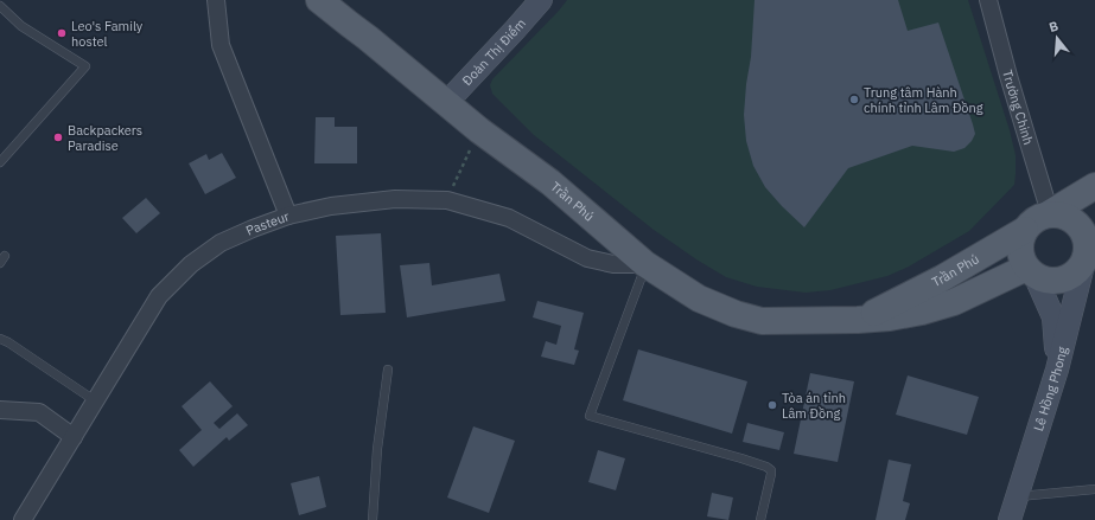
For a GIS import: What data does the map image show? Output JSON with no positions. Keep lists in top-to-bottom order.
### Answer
{
  "streets": {
    "main road": ["Trần Phú"],
    "street": [
      "Đoàn Thị Điểm",
      "Trường Chinh",
      "Pasteur",
      "Lê Hồng Phong"
    ]
  },
  "crossings": [
    ["Đoàn Thị Điểm", "Trần Phú"],
    ["Trường Chinh", "Trần Phú"],
    ["Trường Chinh", "Lê Hồng Phong"],
    ["Trần Phú", "Pasteur"],
    ["Trần Phú", "Lê Hồng Phong"]
  ],
  "places": [
    "Leo's Family hostel",
    "Trung tâm Hành chính tỉnh Lâm Đồng",
    "Backpackers Paradise",
    "Tòa án tỉnh Lâm Đồng"
  ],
  "north": "top"
}
